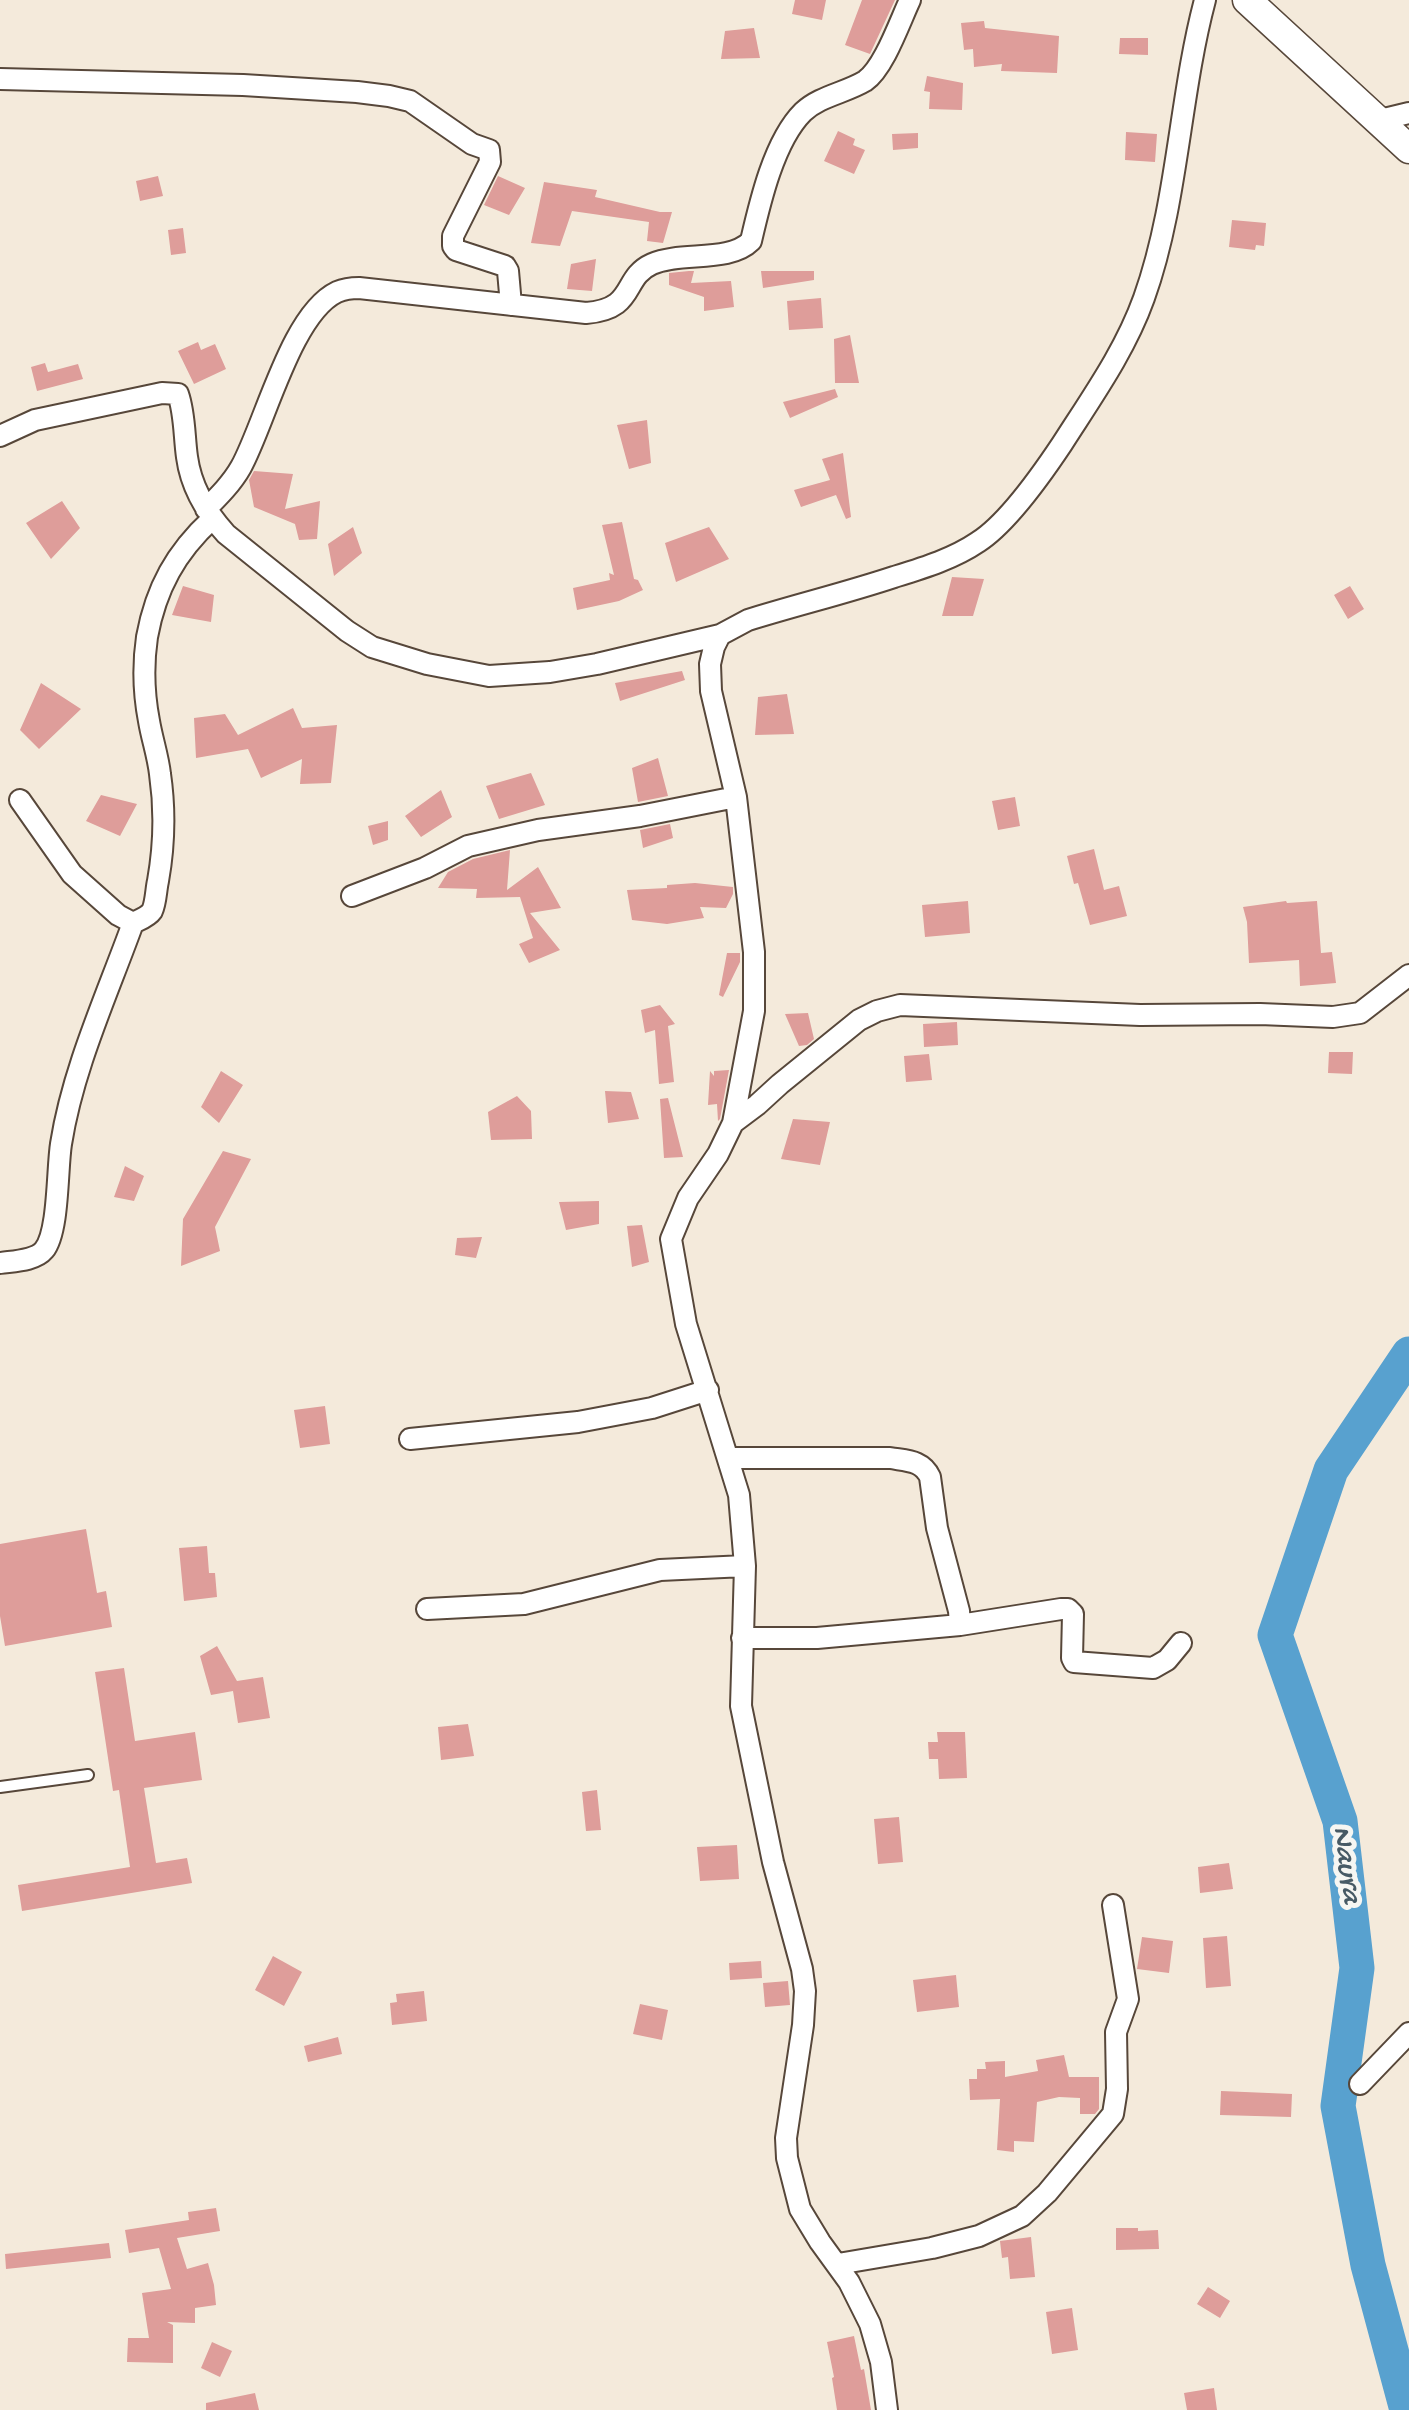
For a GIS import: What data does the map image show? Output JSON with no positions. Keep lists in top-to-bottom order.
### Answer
{
  "water": ["Naura"]
}
